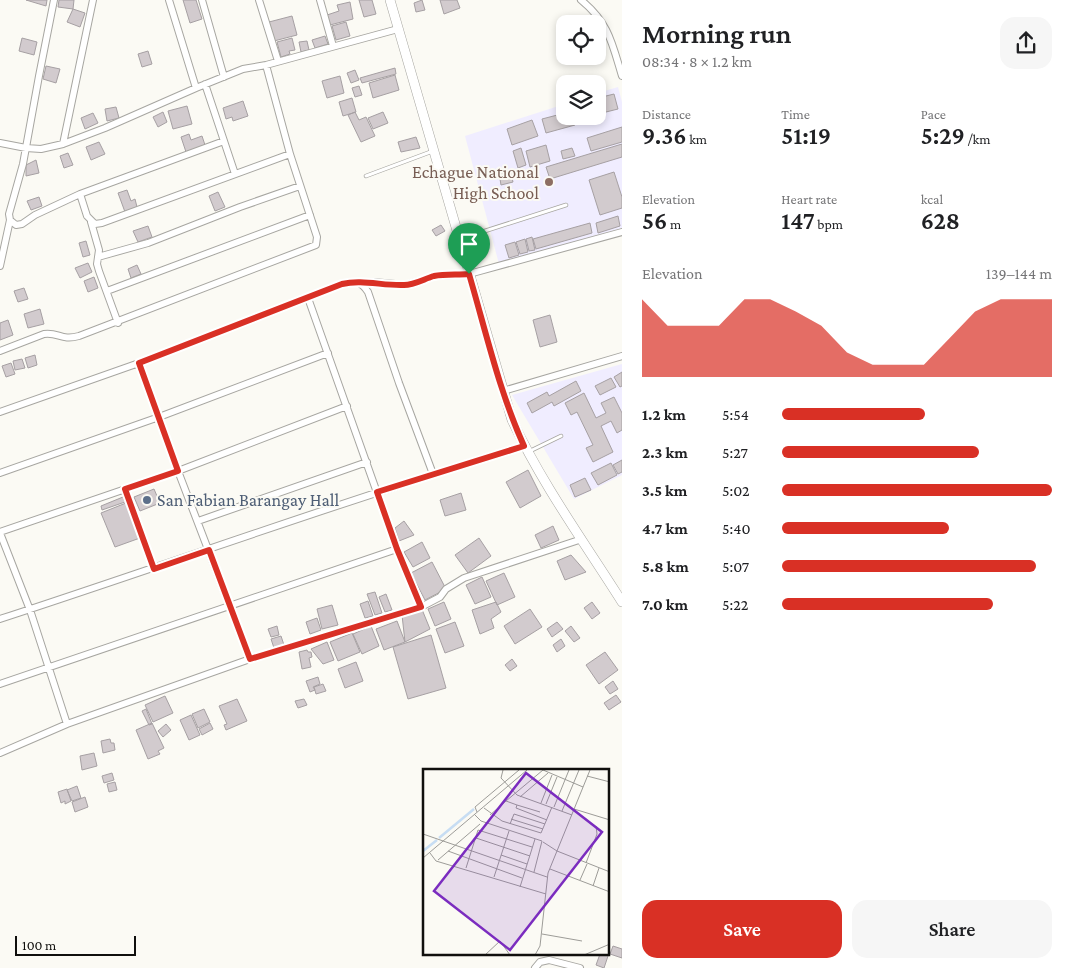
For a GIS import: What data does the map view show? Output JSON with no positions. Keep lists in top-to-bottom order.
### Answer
{
  "places": ["Echague National High School", "San Fabian Barangay Hall"],
  "scale_bar": "100 m",
  "page": {
    "heading": ["Morning run", "08:34 · 8 × 1.2 km"],
    "stats": [
      ["Distance", "9.36 km"],
      ["Time", "51:19"],
      ["Pace", "5:29 /km"],
      ["Elevation", "56 m"],
      ["Heart rate", "147 bpm"],
      ["kcal", "628"]
    ],
    "chart": ["Elevation", "139–144 m"],
    "list": [
      {
        "name": "1.2 km",
        "note": "5:54"
      },
      {
        "name": "2.3 km",
        "note": "5:27"
      },
      {
        "name": "3.5 km",
        "note": "5:02"
      },
      {
        "name": "4.7 km",
        "note": "5:40"
      },
      {
        "name": "5.8 km",
        "note": "5:07"
      },
      {
        "name": "7.0 km",
        "note": "5:22"
      }
    ],
    "buttons": ["Save", "Share"],
    "scale": "100 m"
  }
}
